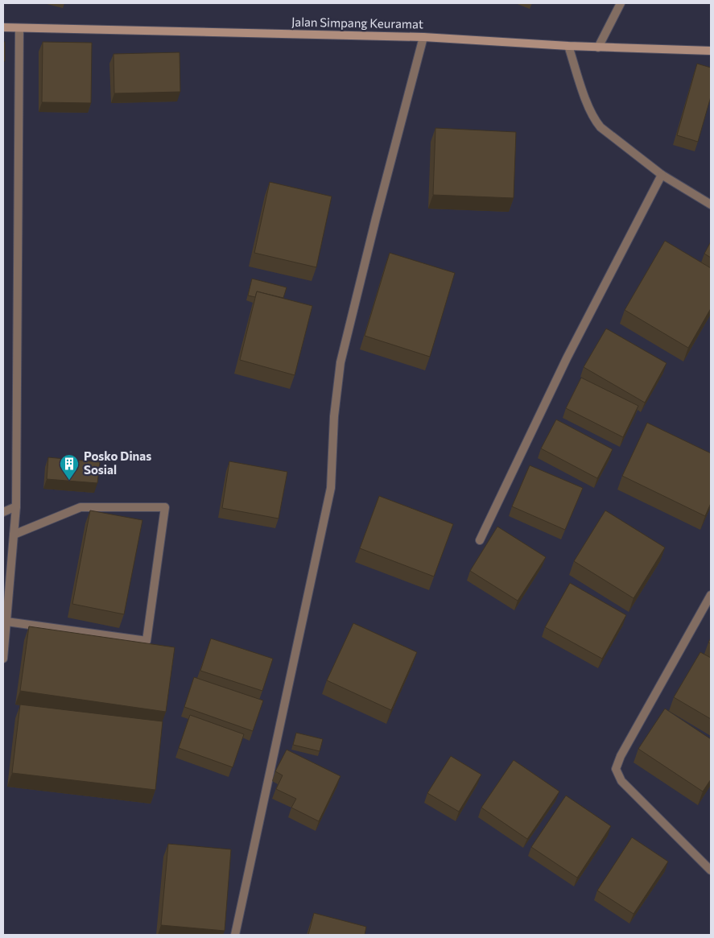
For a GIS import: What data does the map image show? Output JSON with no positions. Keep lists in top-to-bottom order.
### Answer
{
  "streets": {
    "main road": ["Jalan Simpang Keuramat"]
  },
  "places": {
    "building": ["Posko Dinas Sosial"]
  }
}
